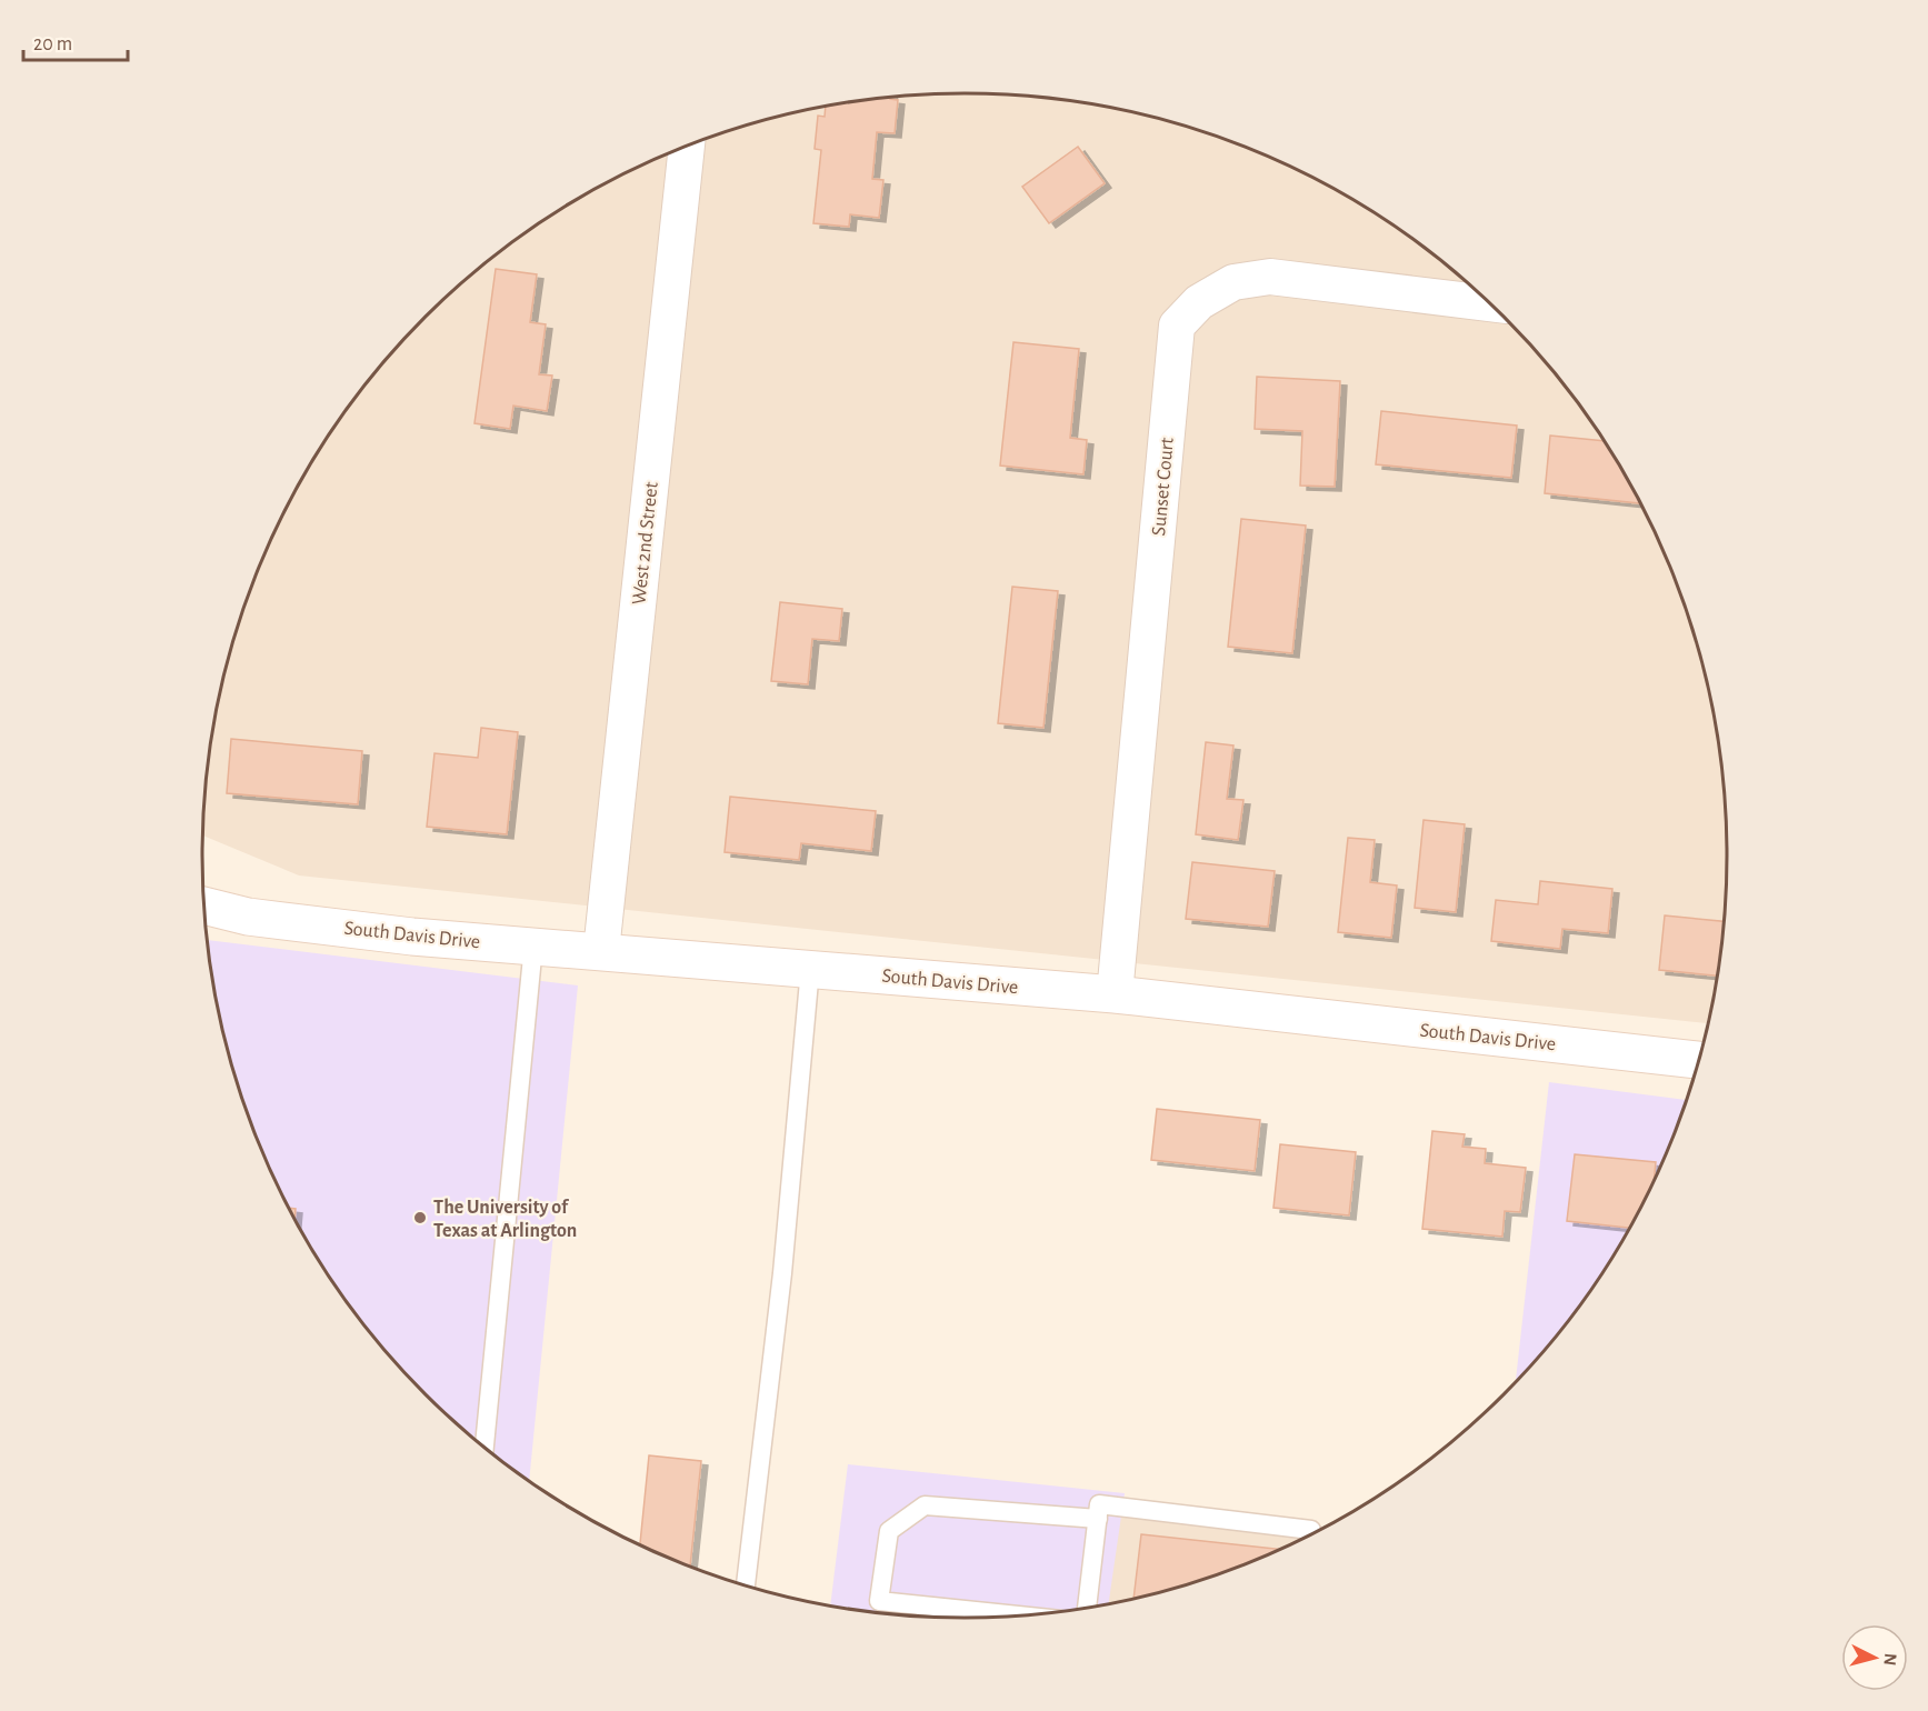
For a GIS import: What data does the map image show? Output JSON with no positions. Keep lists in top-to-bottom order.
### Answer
{
  "streets": {
    "street": ["Sunset Court", "West 2nd Street", "South Davis Drive"]
  },
  "crossings": [
    ["Sunset Court", "South Davis Drive"],
    ["West 2nd Street", "South Davis Drive"]
  ],
  "places": ["The University of Texas at Arlington"],
  "scale_bar": "20 m",
  "north": "right"
}
